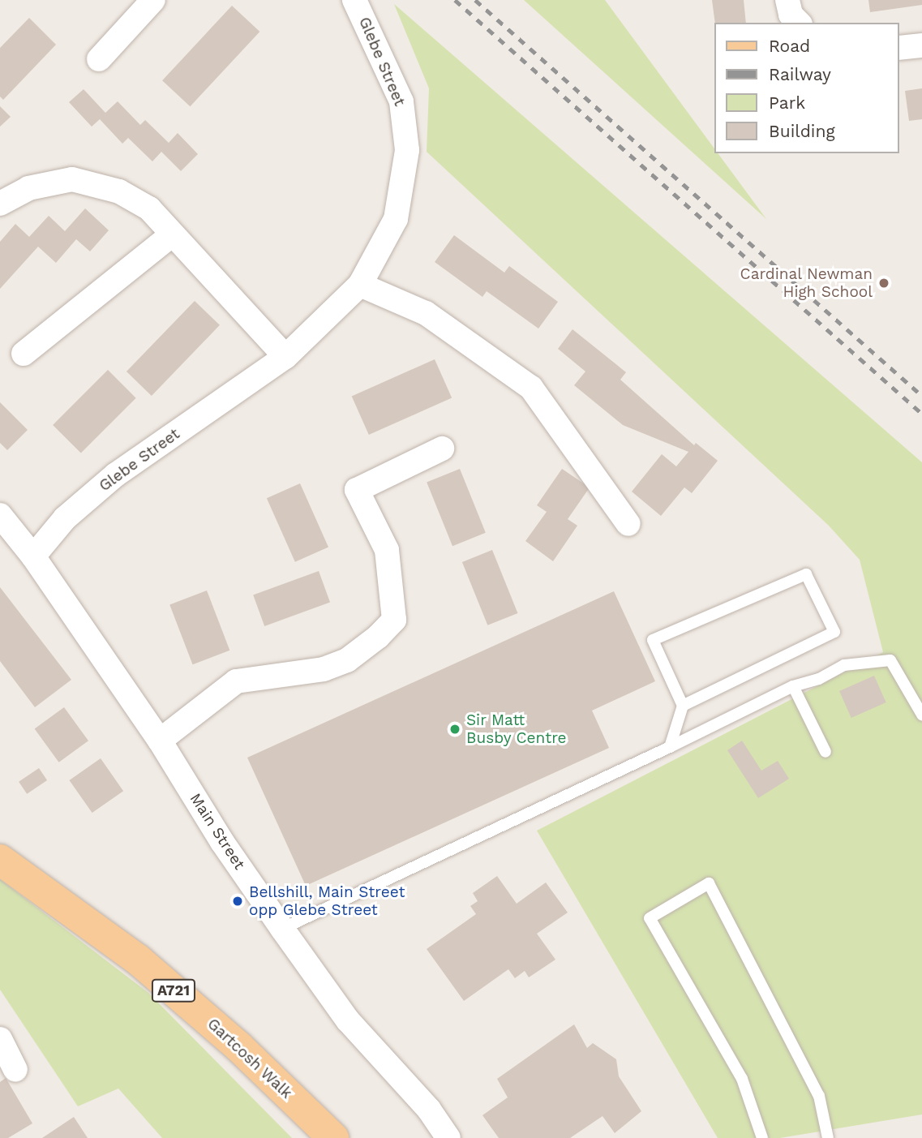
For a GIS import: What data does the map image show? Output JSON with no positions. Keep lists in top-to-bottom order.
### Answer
{
  "streets": {
    "main road": ["A721", "Gartcosh Walk"],
    "street": ["Glebe Street", "Main Street"]
  },
  "crossings": [
    ["Glebe Street", "Main Street"]
  ],
  "places": ["Cardinal Newman High School", "Sir Matt Busby Centre", "Bellshill, Main Street opp Glebe Street"],
  "legend": [
    "Road",
    "Railway",
    "Park",
    "Building"
  ]
}
